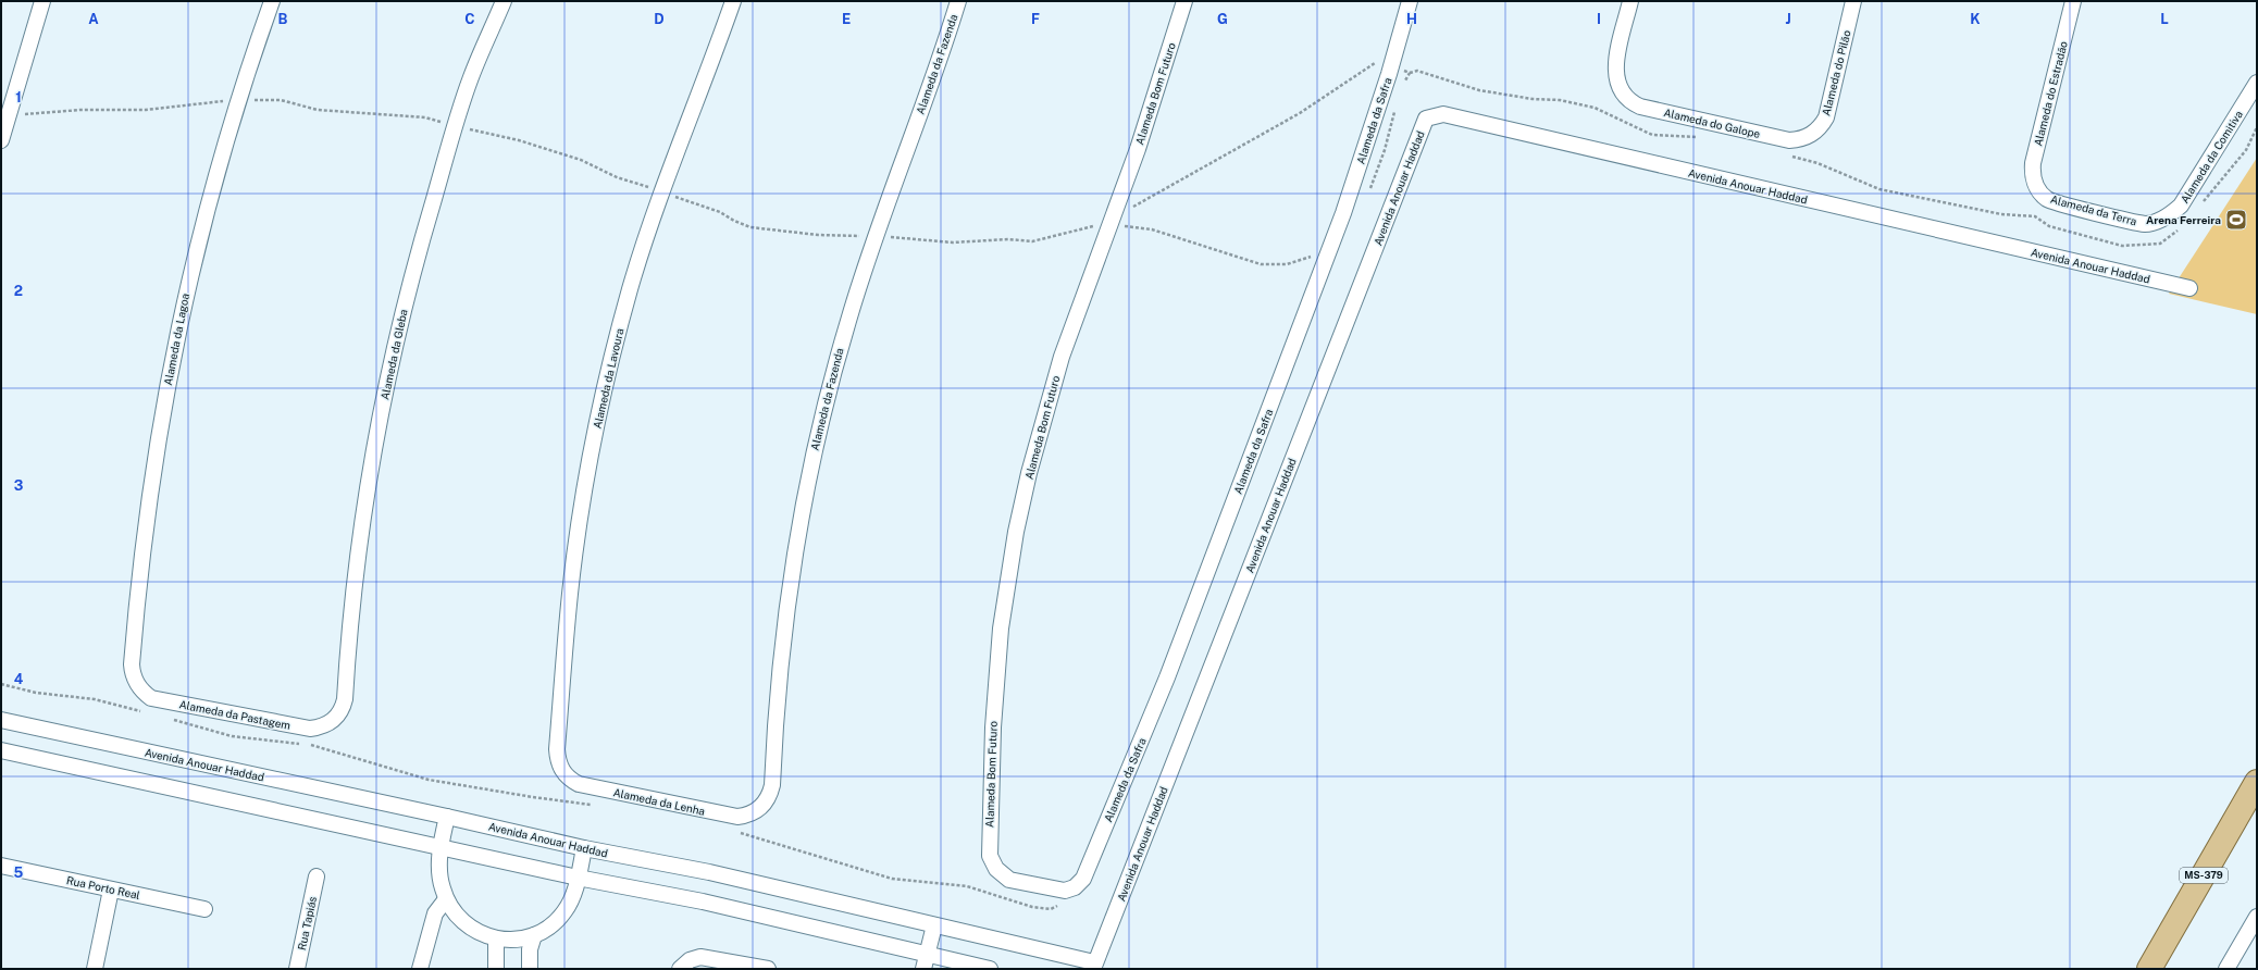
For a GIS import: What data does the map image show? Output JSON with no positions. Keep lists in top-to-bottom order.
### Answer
{
  "streets": {
    "main road": ["MS-379"],
    "street": [
      "Alameda da Fazenda",
      "Alameda do Pilão",
      "Alameda Bom Futuro",
      "Alameda do Estradão",
      "Alameda da Safra",
      "Alameda do Galope",
      "Alameda da Comitiva",
      "Avenida Anouar Haddad",
      "Alameda da Terra",
      "Alameda da Lagoa",
      "Alameda da Gleba",
      "Alameda da Lavoura",
      "Alameda da Pastagem",
      "Alameda da Lenha",
      "Rua Porto Real",
      "Rua Tapiás"
    ]
  },
  "crossings": [
    ["Alameda da Fazenda", "Alameda da Lenha"],
    ["Alameda do Pilão", "Alameda do Galope"],
    ["Alameda Bom Futuro", "Alameda da Safra"],
    ["Alameda do Estradão", "Alameda da Terra"],
    ["Alameda da Comitiva", "Alameda da Terra"],
    ["Alameda da Lagoa", "Alameda da Pastagem"],
    ["Alameda da Gleba", "Alameda da Pastagem"],
    ["Alameda da Lavoura", "Alameda da Lenha"]
  ],
  "places": {
    "sports": ["Arena Ferreira"]
  },
  "grid": {
    "columns": [
      "A",
      "B",
      "C",
      "D",
      "E",
      "F",
      "G",
      "H",
      "I",
      "J",
      "K",
      "L"
    ],
    "rows": [
      "1",
      "2",
      "3",
      "4",
      "5"
    ]
  }
}
